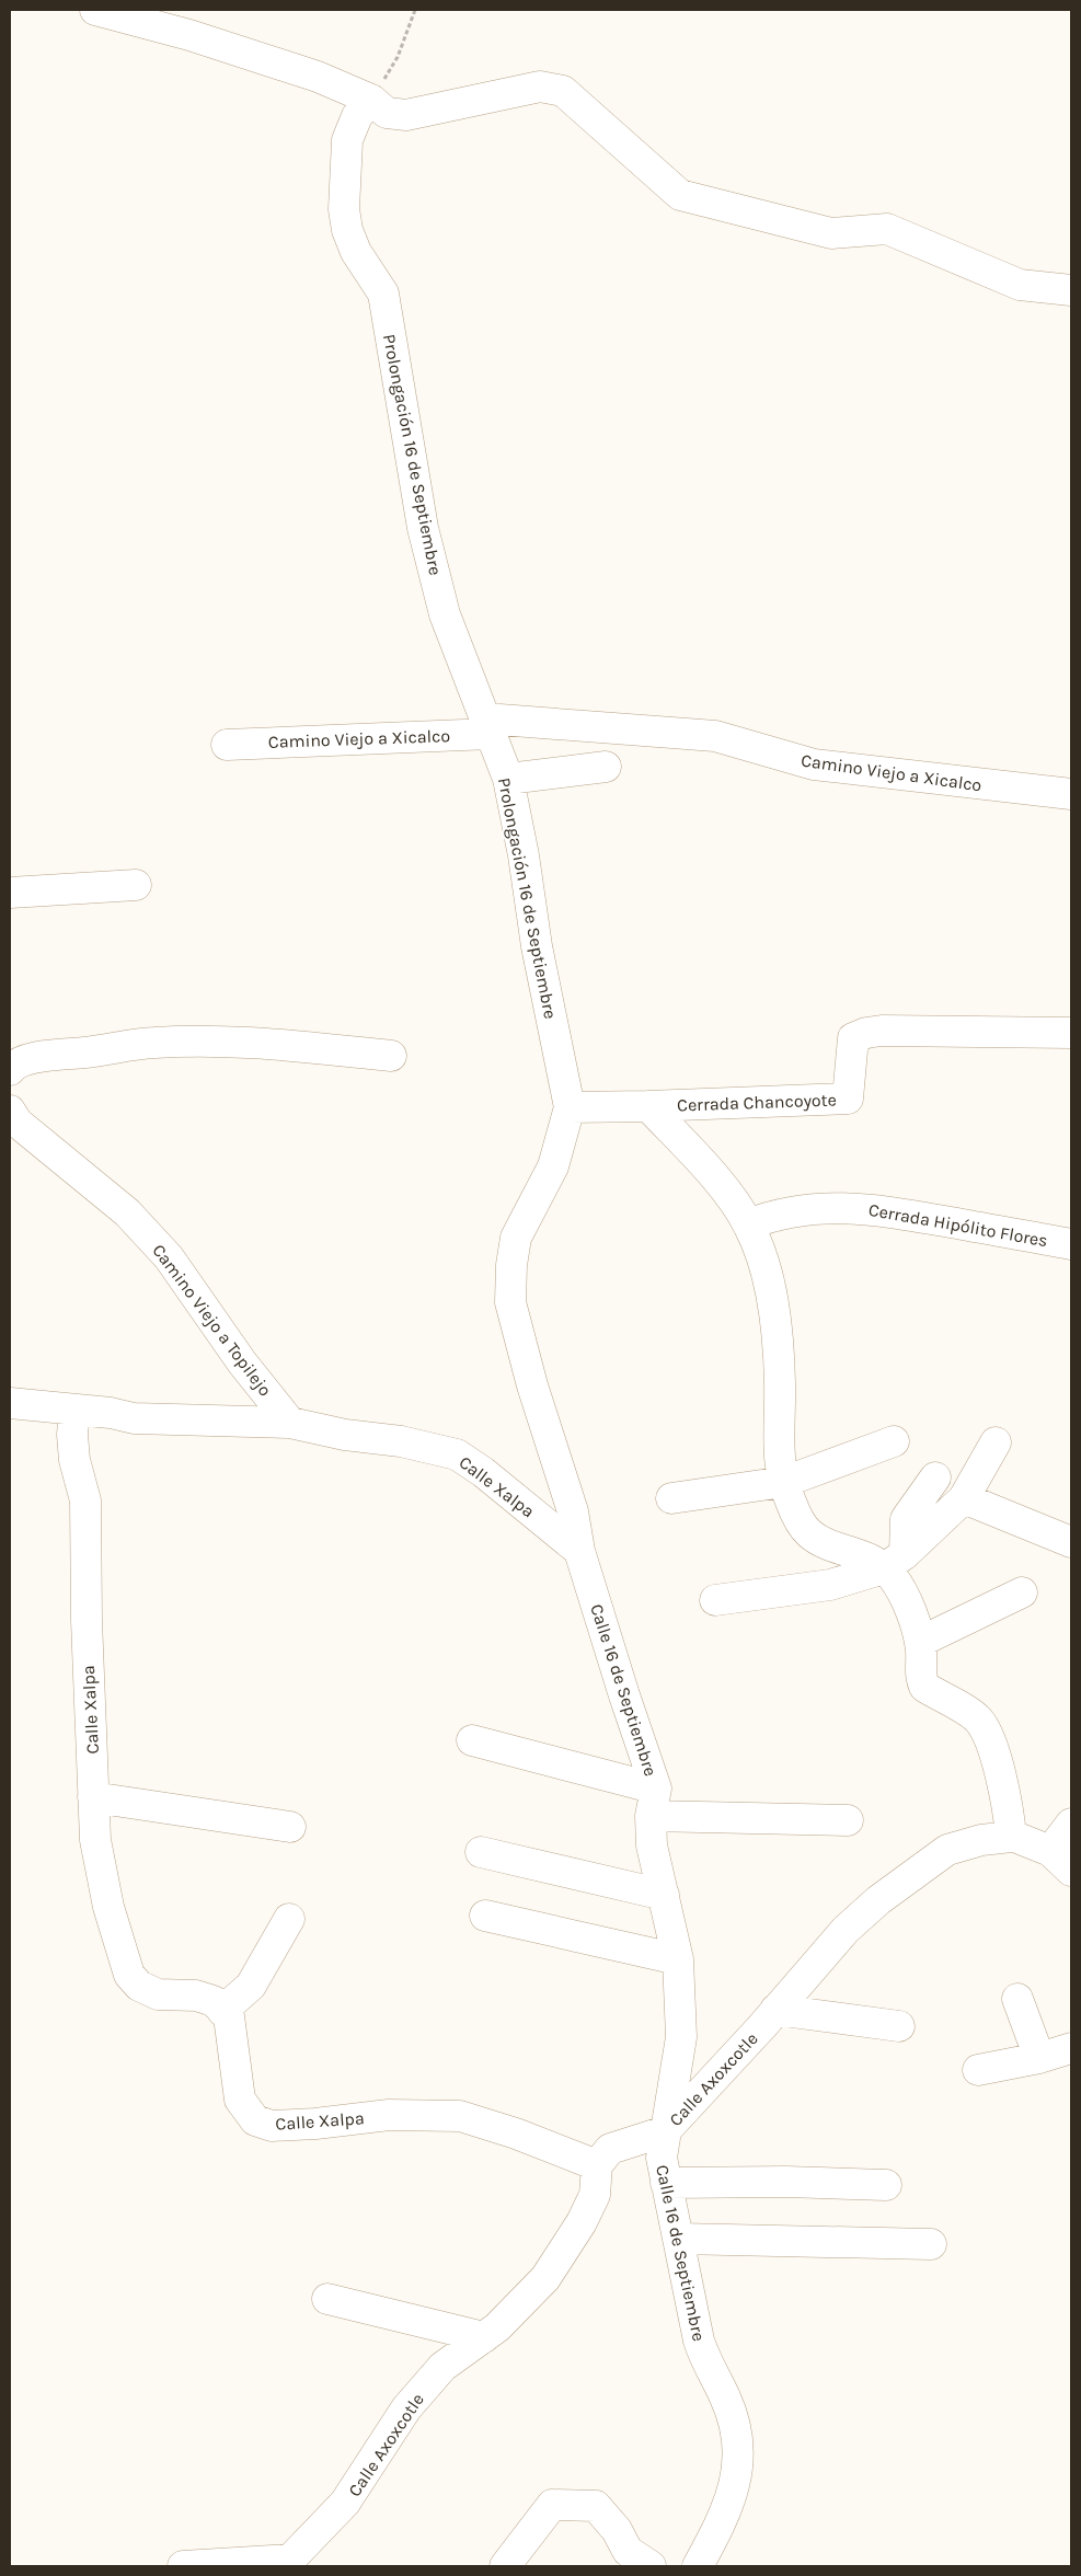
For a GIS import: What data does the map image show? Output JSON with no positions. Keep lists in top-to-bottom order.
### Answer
{
  "streets": {
    "street": [
      "Prolongación 16 de Septiembre",
      "Camino Viejo a Xicalco",
      "Cerrada Chancoyote",
      "Cerrada Hipólito Flores",
      "Camino Viejo a Topilejo",
      "Calle Xalpa",
      "Calle 16 de Septiembre",
      "Calle Axoxcotle"
    ]
  },
  "crossings": [
    ["Prolongación 16 de Septiembre", "Camino Viejo a Xicalco"],
    ["Prolongación 16 de Septiembre", "Calle 16 de Septiembre"],
    ["Camino Viejo a Topilejo", "Calle Xalpa"],
    ["Calle Xalpa", "Calle 16 de Septiembre"],
    ["Calle Xalpa", "Calle Axoxcotle"],
    ["Calle 16 de Septiembre", "Calle Axoxcotle"]
  ]
}
